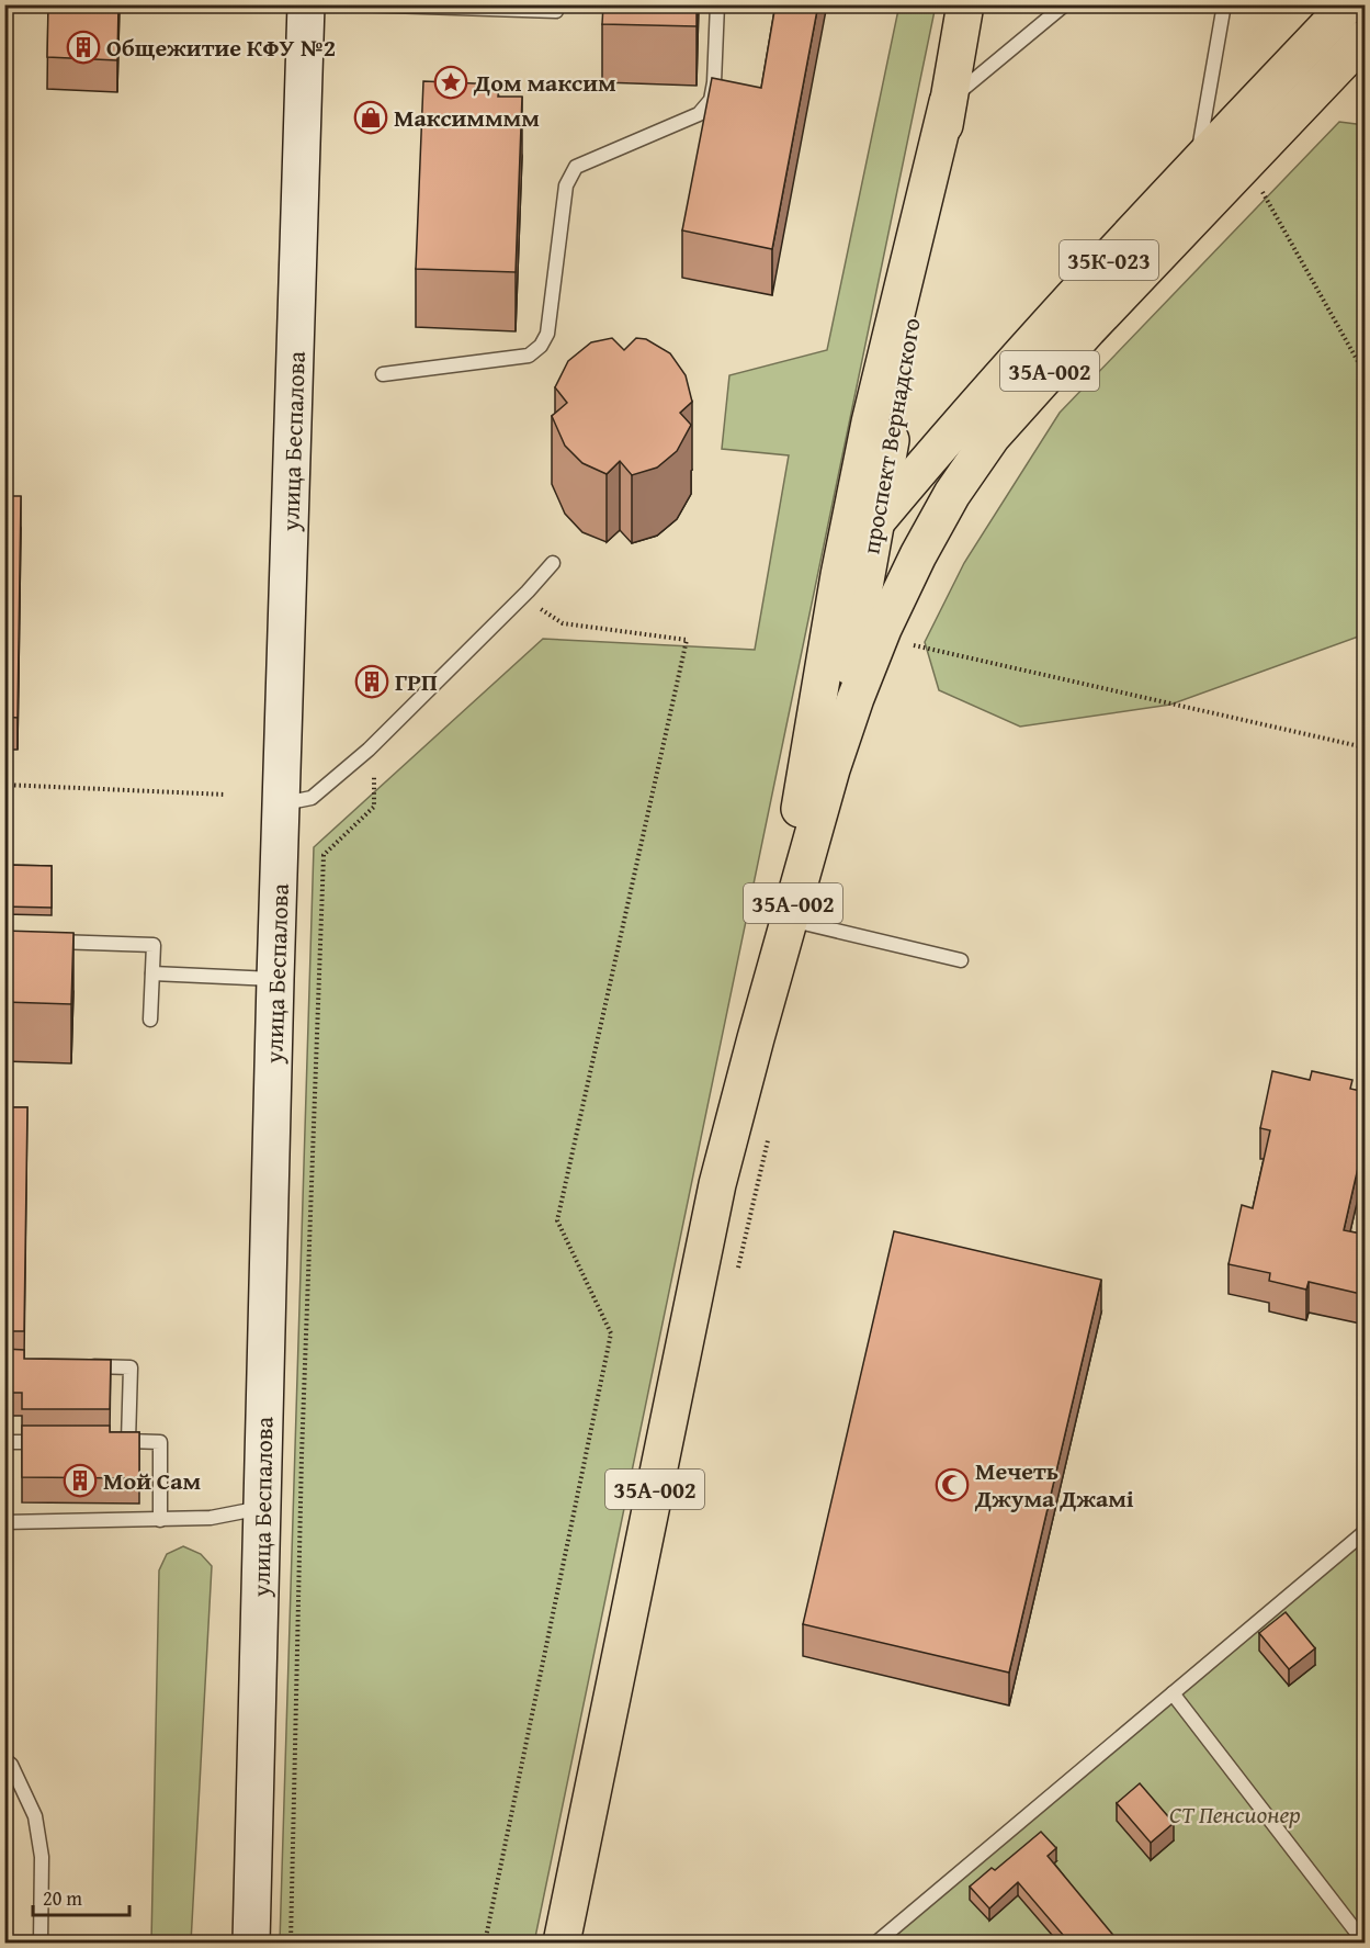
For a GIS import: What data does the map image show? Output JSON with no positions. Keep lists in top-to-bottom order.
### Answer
{
  "streets": {
    "main road": [
      "35К-023",
      "35А-002",
      "проспект Вернадского",
      "улица Беспалова"
    ]
  },
  "crossings": [
    ["35К-023", "35А-002"],
    ["35К-023", "проспект Вернадского"],
    ["35А-002", "проспект Вернадского"]
  ],
  "parks": ["СТ Пенсионер"],
  "places": {
    "building": ["Общежитие КФУ №2", "ГРП", "Мой Сам"],
    "place": ["Дом максим"],
    "shop": ["Максимммм"],
    "mosque": ["Мечеть Джума Джамі"]
  },
  "scale_bar": "20 m"
}
